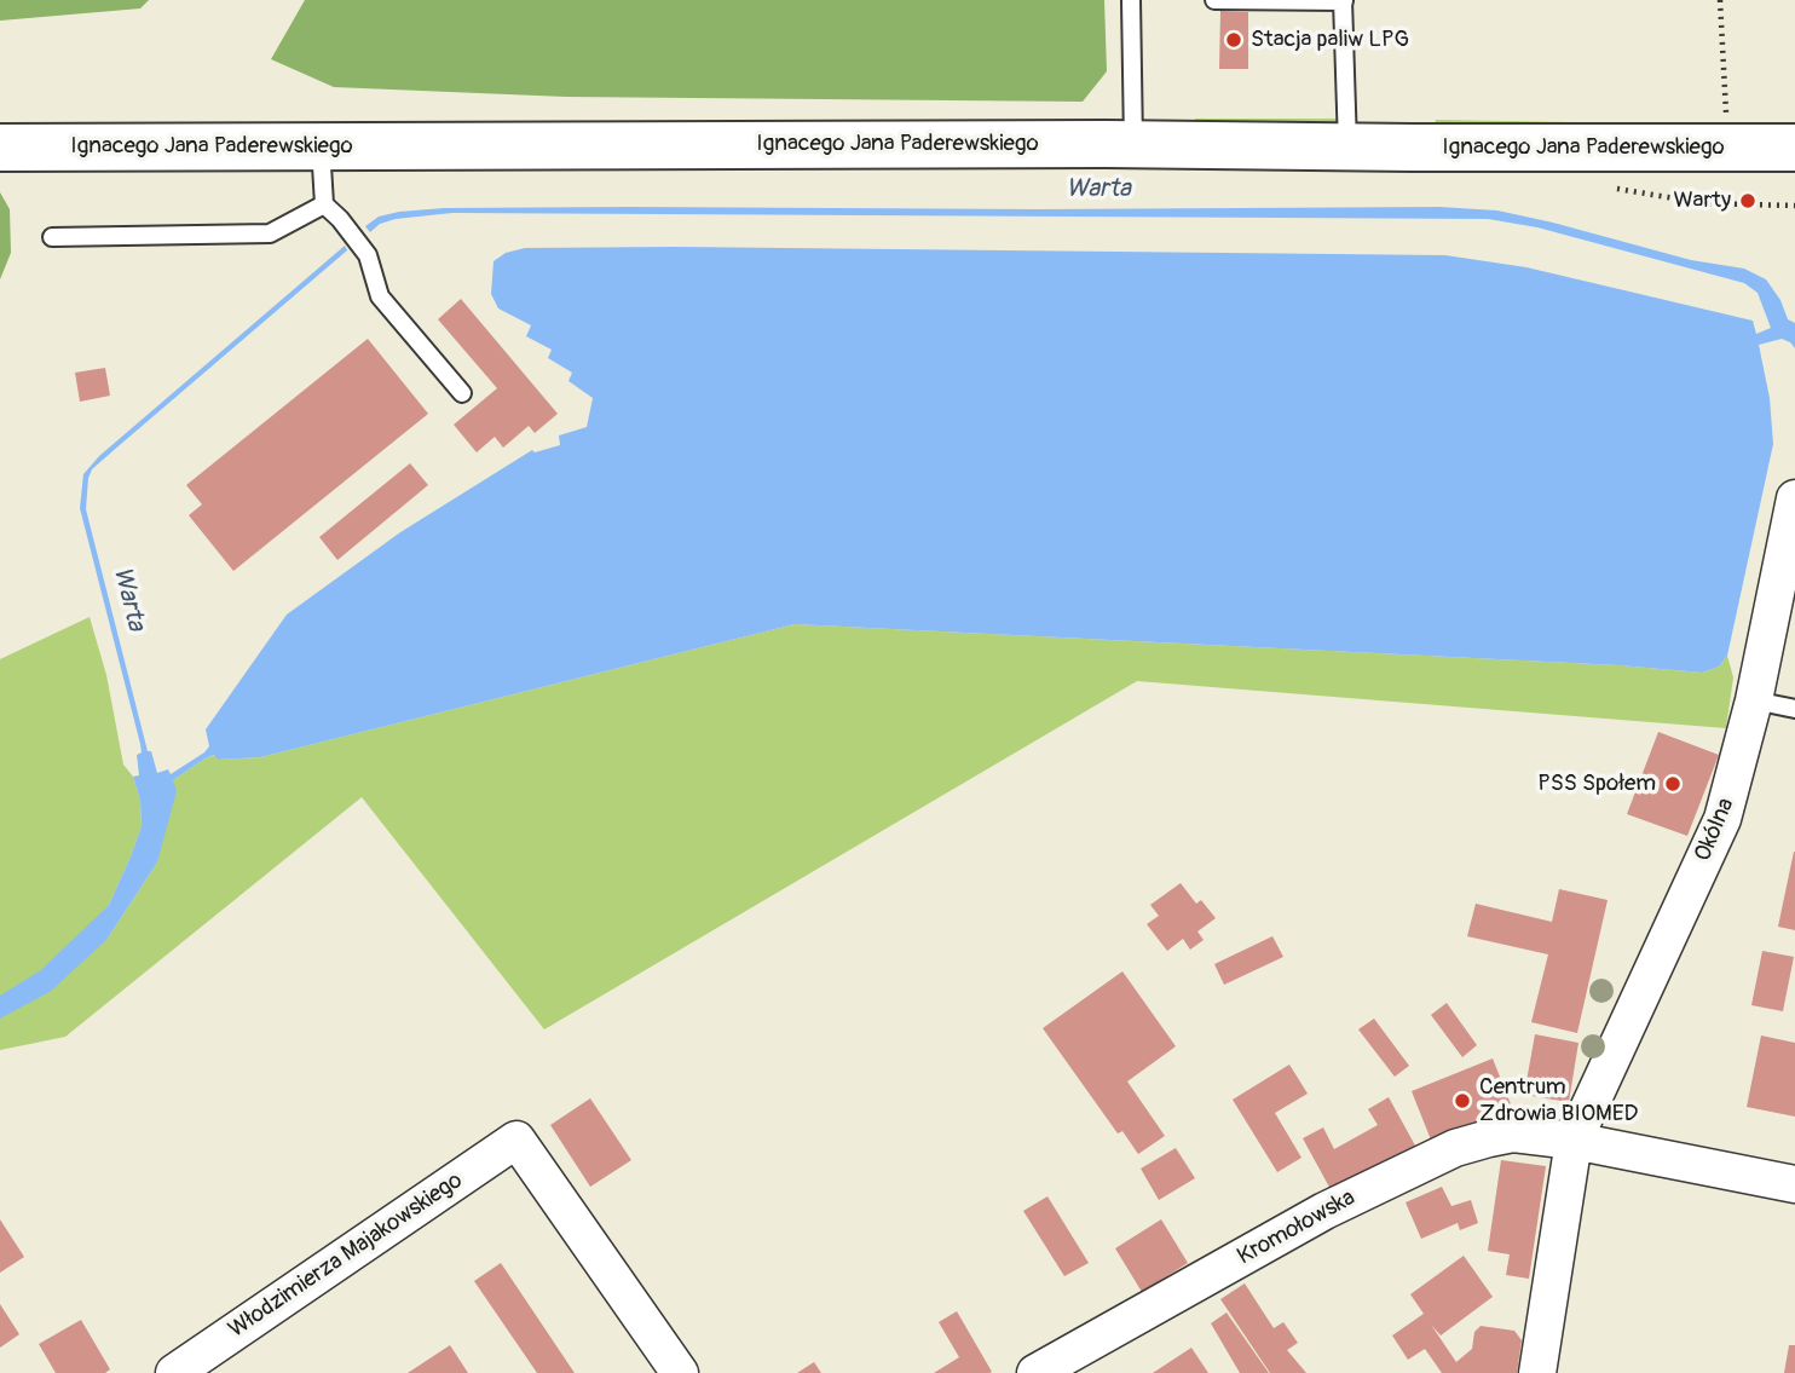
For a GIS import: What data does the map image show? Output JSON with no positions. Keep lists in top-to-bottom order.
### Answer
{
  "streets": {
    "main road": ["Ignacego Jana Paderewskiego"],
    "street": ["Okólna", "Kromołowska", "Włodzimierza Majakowskiego"]
  },
  "crossings": [
    ["Okólna", "Kromołowska"]
  ],
  "water": ["Warta"],
  "places": [
    "Stacja paliw LPG",
    "Warty",
    "PSS Społem",
    "Centrum Zdrowia BIOMED"
  ]
}
